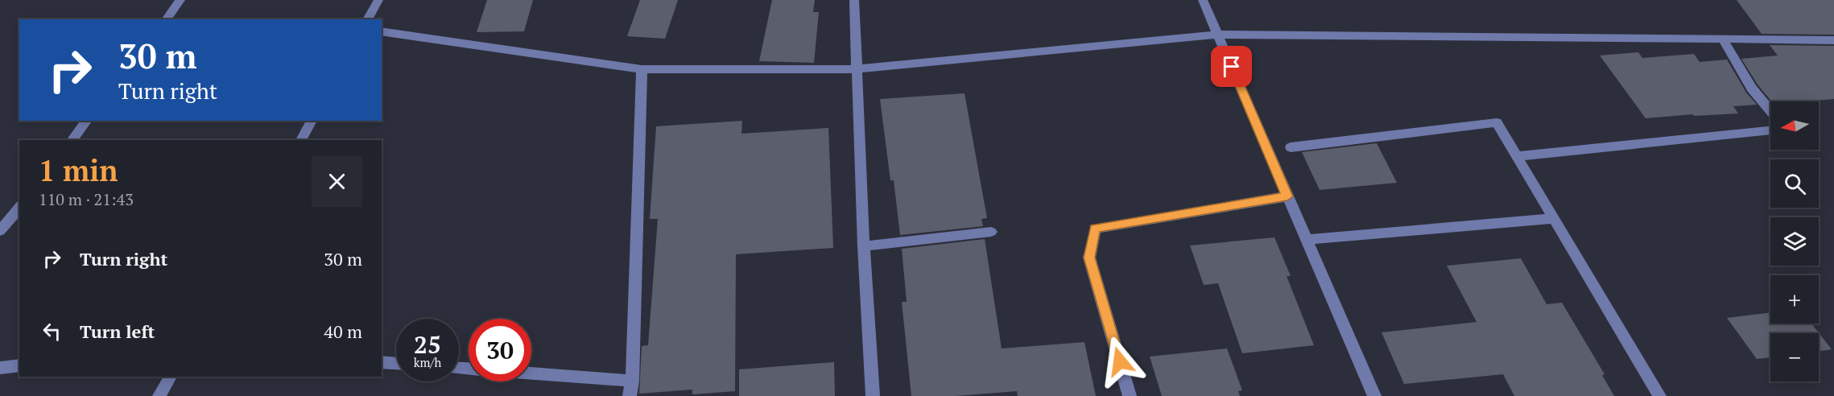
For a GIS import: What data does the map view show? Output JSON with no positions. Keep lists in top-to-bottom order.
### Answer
{
  "north": "left",
  "page": {
    "turn": ["30 m", "Turn right"],
    "map_buttons": ["+", "−"],
    "heading": ["1 min", "110 m · 21:43"],
    "list": [
      {
        "name": "Turn right",
        "value": "30 m"
      },
      {
        "name": "Turn left",
        "value": "40 m"
      }
    ],
    "speed": "25 km/h",
    "limit": "30"
  }
}
